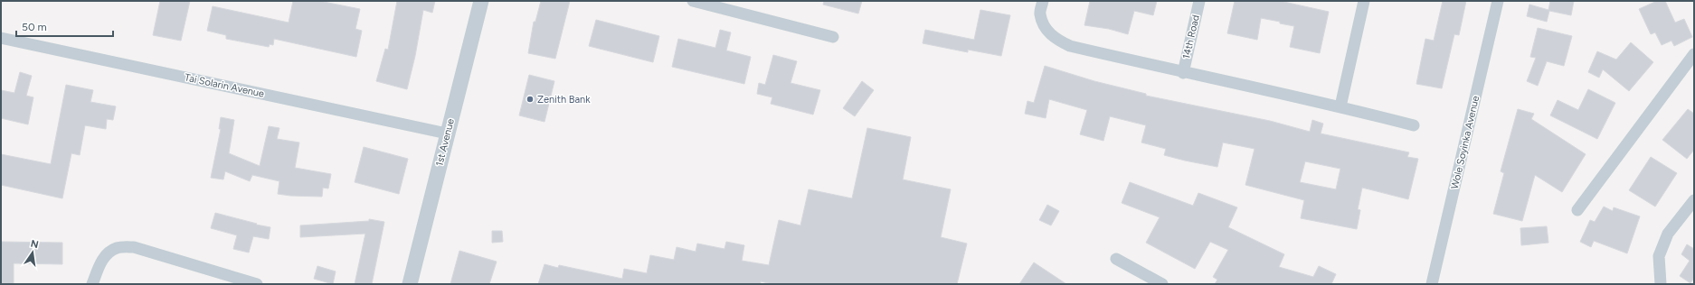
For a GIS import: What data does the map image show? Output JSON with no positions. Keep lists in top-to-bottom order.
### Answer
{
  "streets": {
    "street": [
      "14th Road",
      "Tai Solarin Avenue",
      "1st Avenue",
      "Wole Soyinka Avenue"
    ]
  },
  "crossings": [
    ["Tai Solarin Avenue", "1st Avenue"]
  ],
  "places": ["Zenith Bank"],
  "scale_bar": "50 m",
  "north": "top"
}
